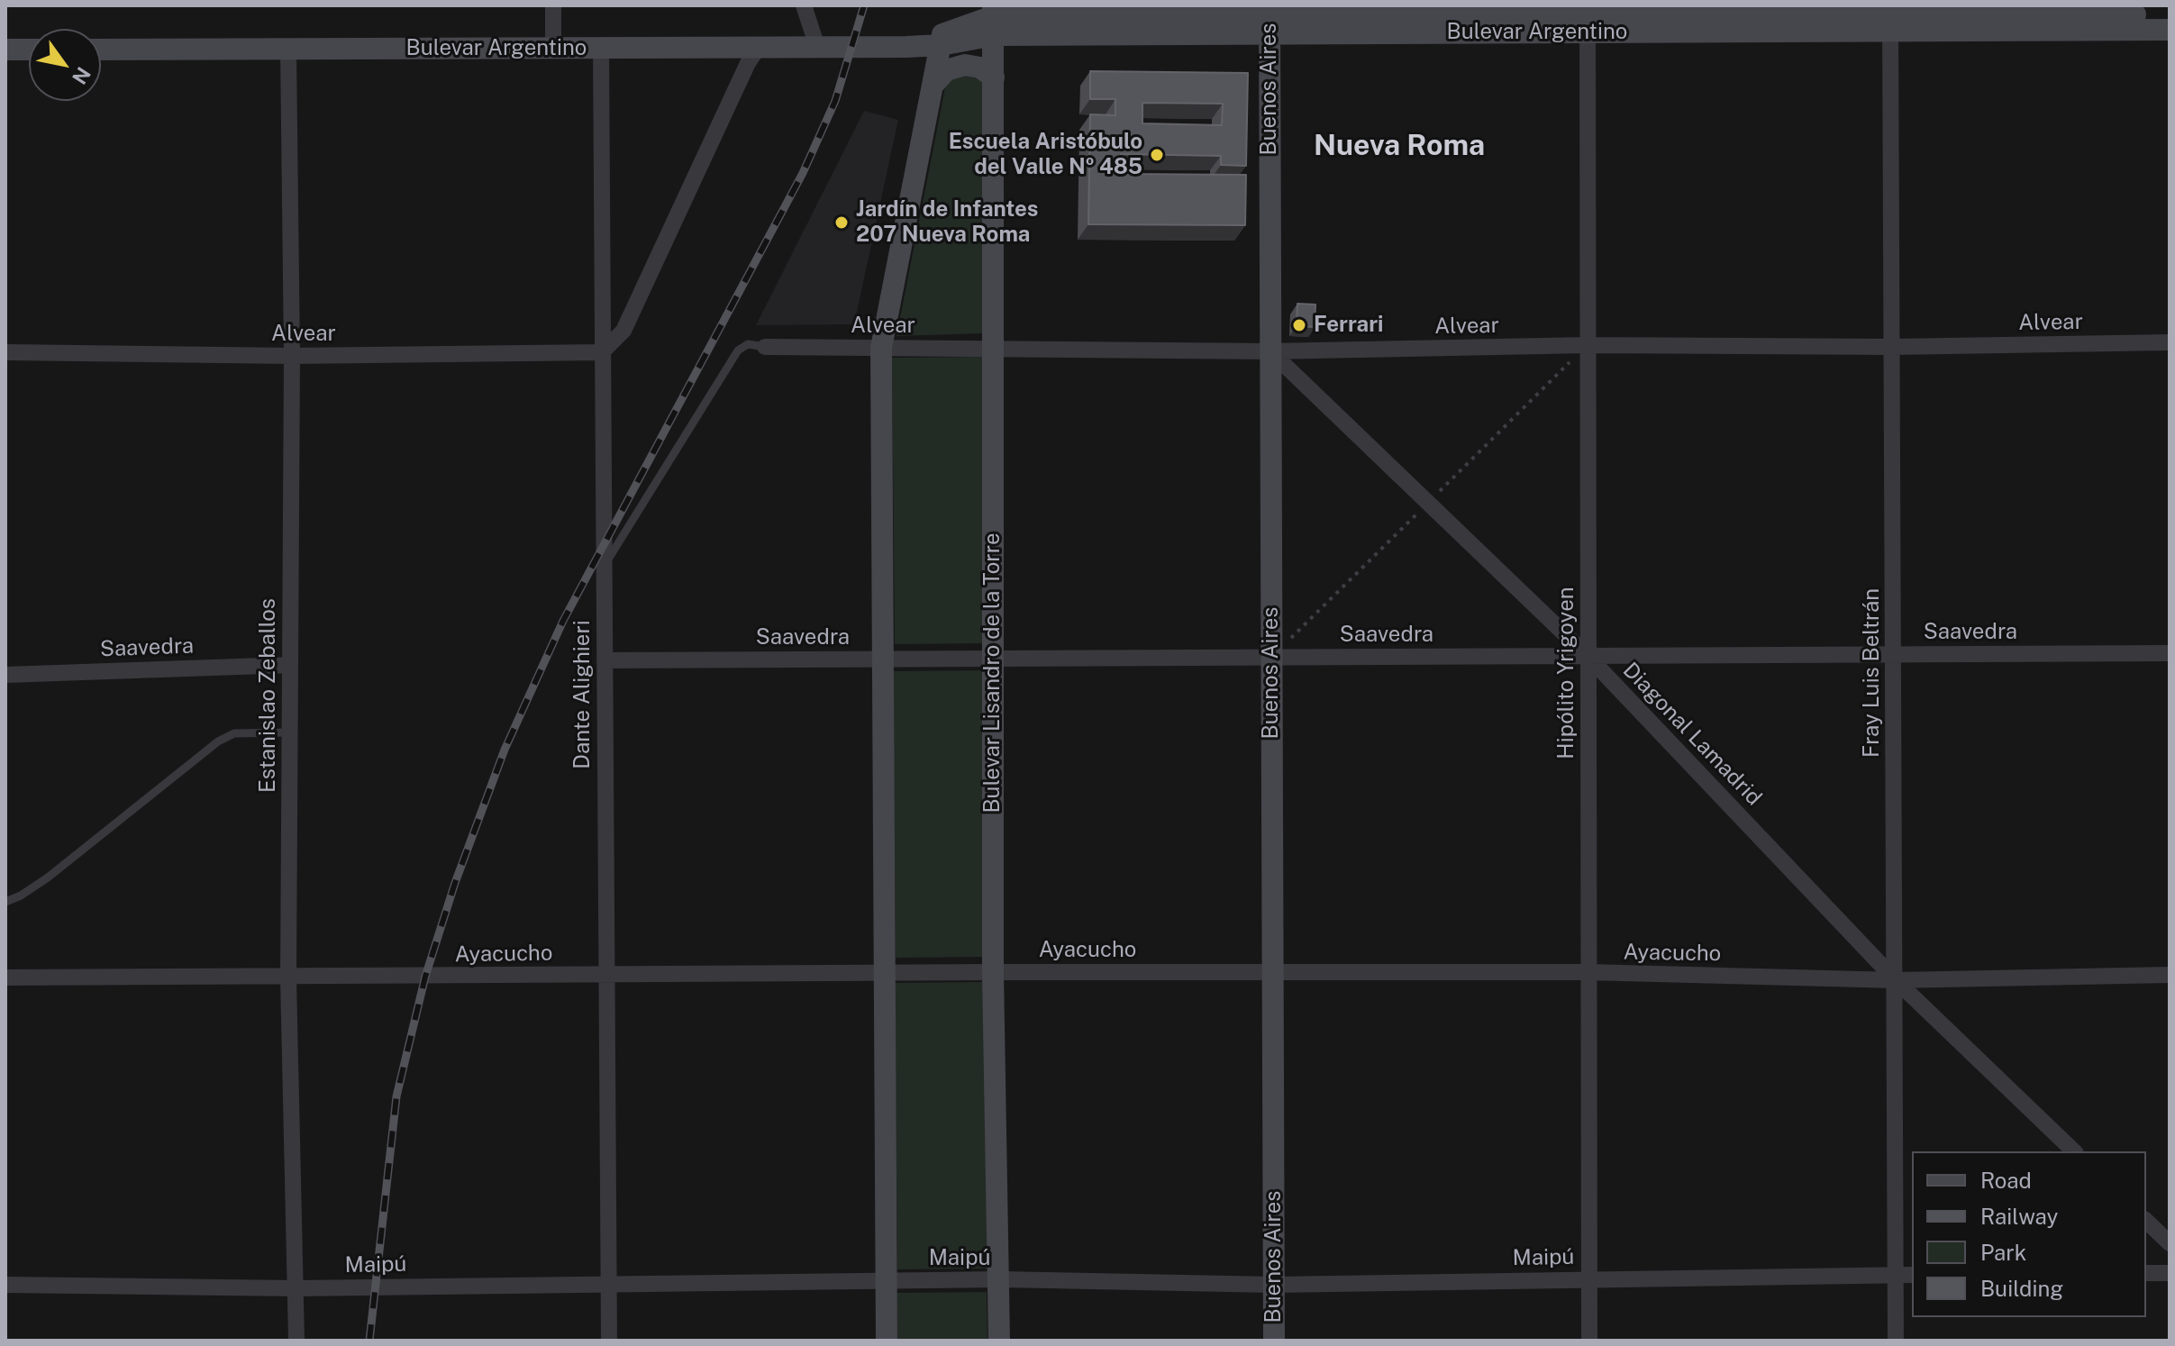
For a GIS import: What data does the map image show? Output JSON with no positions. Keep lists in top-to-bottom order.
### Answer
{
  "streets": {
    "main road": ["Bulevar Argentino", "Buenos Aires", "Bulevar Lisandro de la Torre"],
    "street": [
      "Alvear",
      "Saavedra",
      "Hipólito Yrigoyen",
      "Fray Luis Beltrán",
      "Dante Alighieri",
      "Estanislao Zeballos",
      "Diagonal Lamadrid",
      "Ayacucho",
      "Maipú"
    ]
  },
  "crossings": [
    ["Bulevar Argentino", "Buenos Aires"],
    ["Bulevar Argentino", "Bulevar Lisandro de la Torre"],
    ["Bulevar Argentino", "Hipólito Yrigoyen"],
    ["Bulevar Argentino", "Fray Luis Beltrán"],
    ["Bulevar Argentino", "Dante Alighieri"],
    ["Bulevar Argentino", "Estanislao Zeballos"],
    ["Buenos Aires", "Alvear"],
    ["Buenos Aires", "Saavedra"],
    ["Buenos Aires", "Diagonal Lamadrid"],
    ["Buenos Aires", "Ayacucho"],
    ["Buenos Aires", "Maipú"],
    ["Alvear", "Bulevar Lisandro de la Torre"],
    ["Alvear", "Hipólito Yrigoyen"],
    ["Alvear", "Fray Luis Beltrán"],
    ["Alvear", "Dante Alighieri"],
    ["Alvear", "Estanislao Zeballos"],
    ["Alvear", "Diagonal Lamadrid"],
    ["Saavedra", "Bulevar Lisandro de la Torre"],
    ["Saavedra", "Hipólito Yrigoyen"],
    ["Saavedra", "Fray Luis Beltrán"],
    ["Saavedra", "Dante Alighieri"],
    ["Saavedra", "Estanislao Zeballos"],
    ["Saavedra", "Diagonal Lamadrid"],
    ["Bulevar Lisandro de la Torre", "Ayacucho"],
    ["Bulevar Lisandro de la Torre", "Maipú"],
    ["Hipólito Yrigoyen", "Diagonal Lamadrid"],
    ["Hipólito Yrigoyen", "Ayacucho"],
    ["Hipólito Yrigoyen", "Maipú"],
    ["Fray Luis Beltrán", "Diagonal Lamadrid"],
    ["Fray Luis Beltrán", "Ayacucho"],
    ["Fray Luis Beltrán", "Maipú"],
    ["Dante Alighieri", "Ayacucho"],
    ["Dante Alighieri", "Maipú"],
    ["Estanislao Zeballos", "Ayacucho"],
    ["Estanislao Zeballos", "Maipú"],
    ["Diagonal Lamadrid", "Ayacucho"]
  ],
  "districts": ["Nueva Roma"],
  "places": ["Escuela Aristóbulo del Valle Nº 485", "Jardín de Infantes 207 Nueva Roma", "Ferrari"],
  "legend": [
    "Road",
    "Railway",
    "Park",
    "Building"
  ],
  "north": "bottom right"
}
